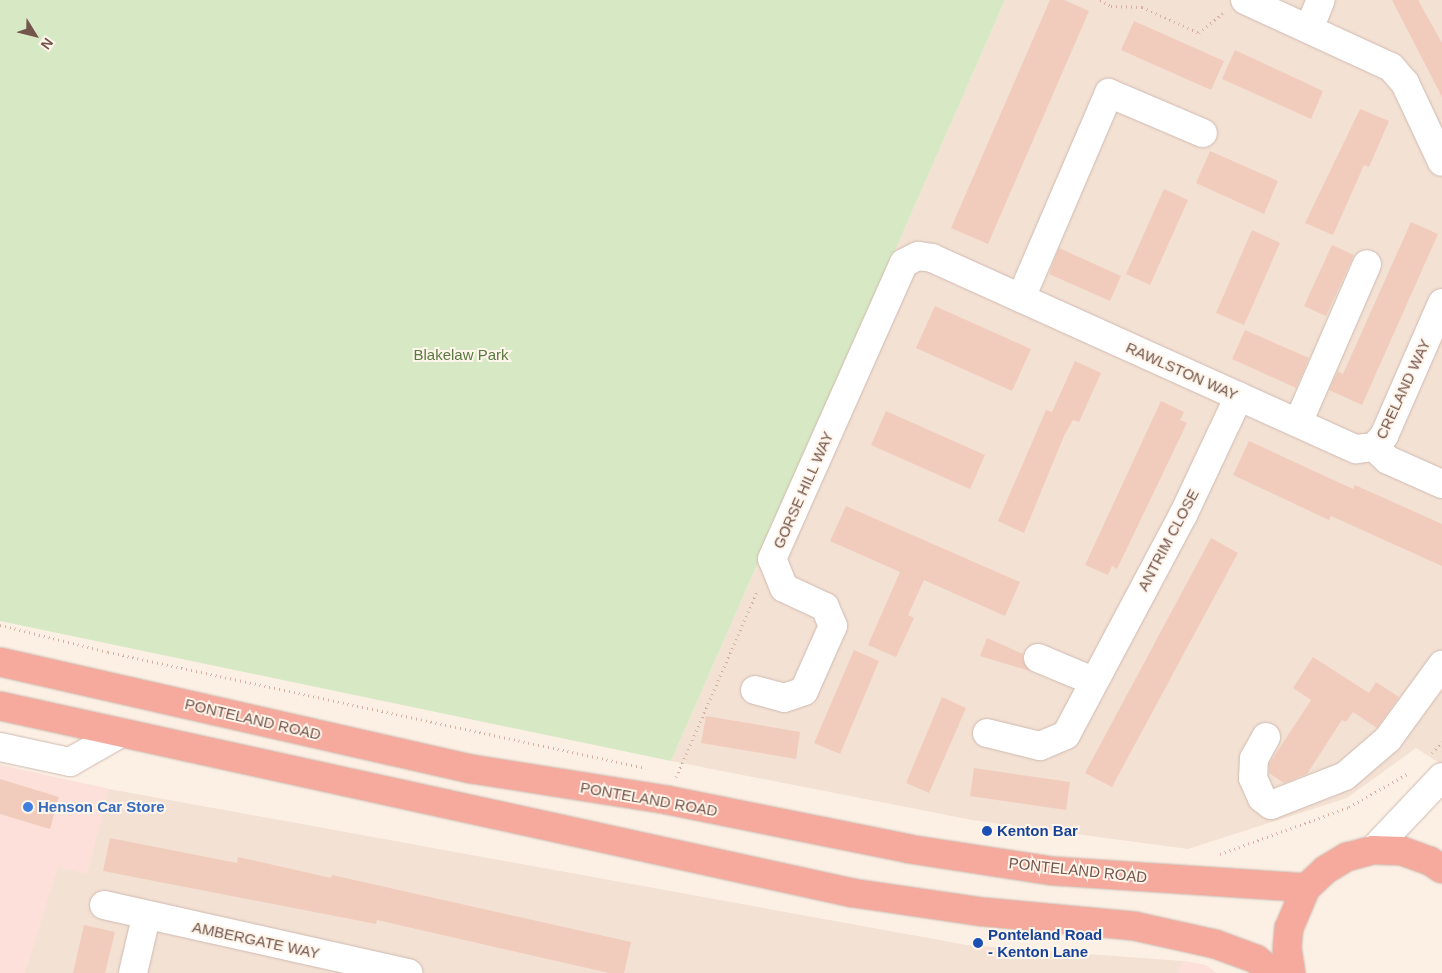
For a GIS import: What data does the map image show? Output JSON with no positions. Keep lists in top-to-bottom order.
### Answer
{
  "streets": {
    "highway": ["PONTELAND ROAD"],
    "street": [
      "RAWLSTON WAY",
      "CRELAND WAY",
      "GORSE HILL WAY",
      "ANTRIM CLOSE",
      "AMBERGATE WAY"
    ]
  },
  "crossings": [
    ["RAWLSTON WAY", "CRELAND WAY"],
    ["RAWLSTON WAY", "GORSE HILL WAY"],
    ["RAWLSTON WAY", "ANTRIM CLOSE"]
  ],
  "parks": ["Blakelaw Park"],
  "places": ["Henson Car Store", "Kenton Bar", "Ponteland Road - Kenton Lane"],
  "north": "bottom right"
}
